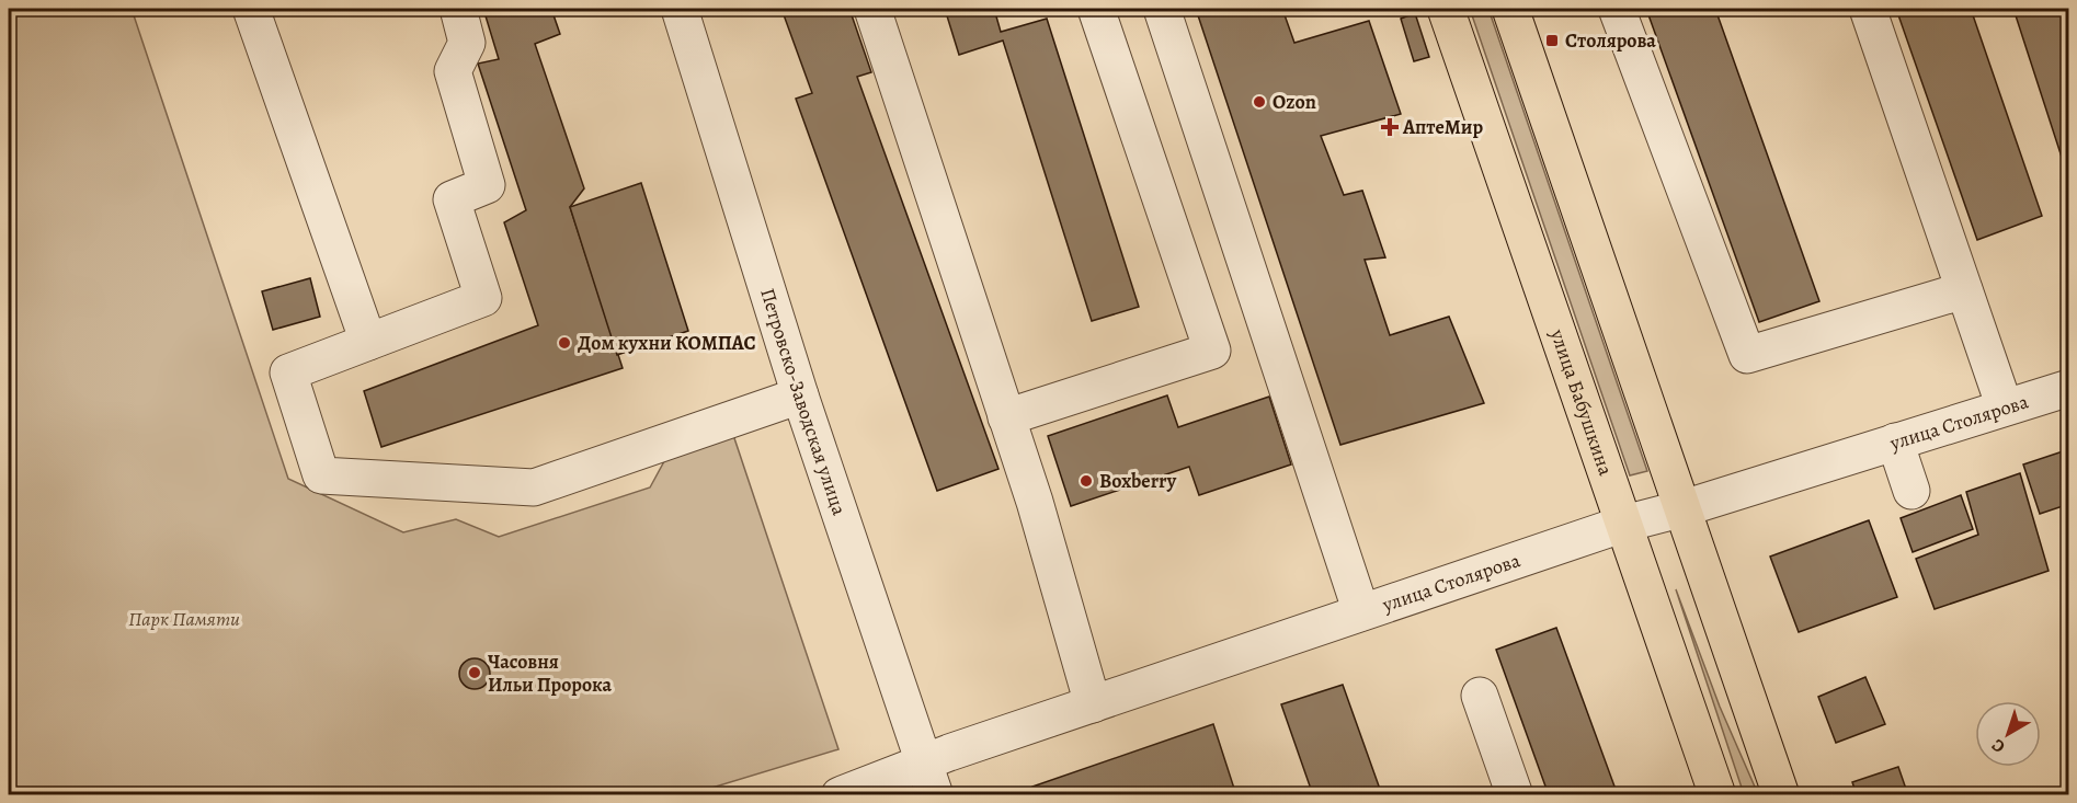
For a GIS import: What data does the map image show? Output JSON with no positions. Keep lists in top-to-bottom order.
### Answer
{
  "streets": {
    "main road": ["улица Бабушкина"],
    "street": ["Петровско-Заводская улица", "улица Столярова"]
  },
  "crossings": [
    ["Петровско-Заводская улица", "улица Столярова"],
    ["улица Бабушкина", "улица Столярова"]
  ],
  "parks": ["Парк Памяти"],
  "places": {
    "transit": ["Столярова"],
    "other": [
      "Ozon",
      "Дом кухни КОМПАС",
      "Boxberry",
      "Часовня Ильи Пророка"
    ],
    "health": ["АптеМир"]
  },
  "north": "bottom left"
}
